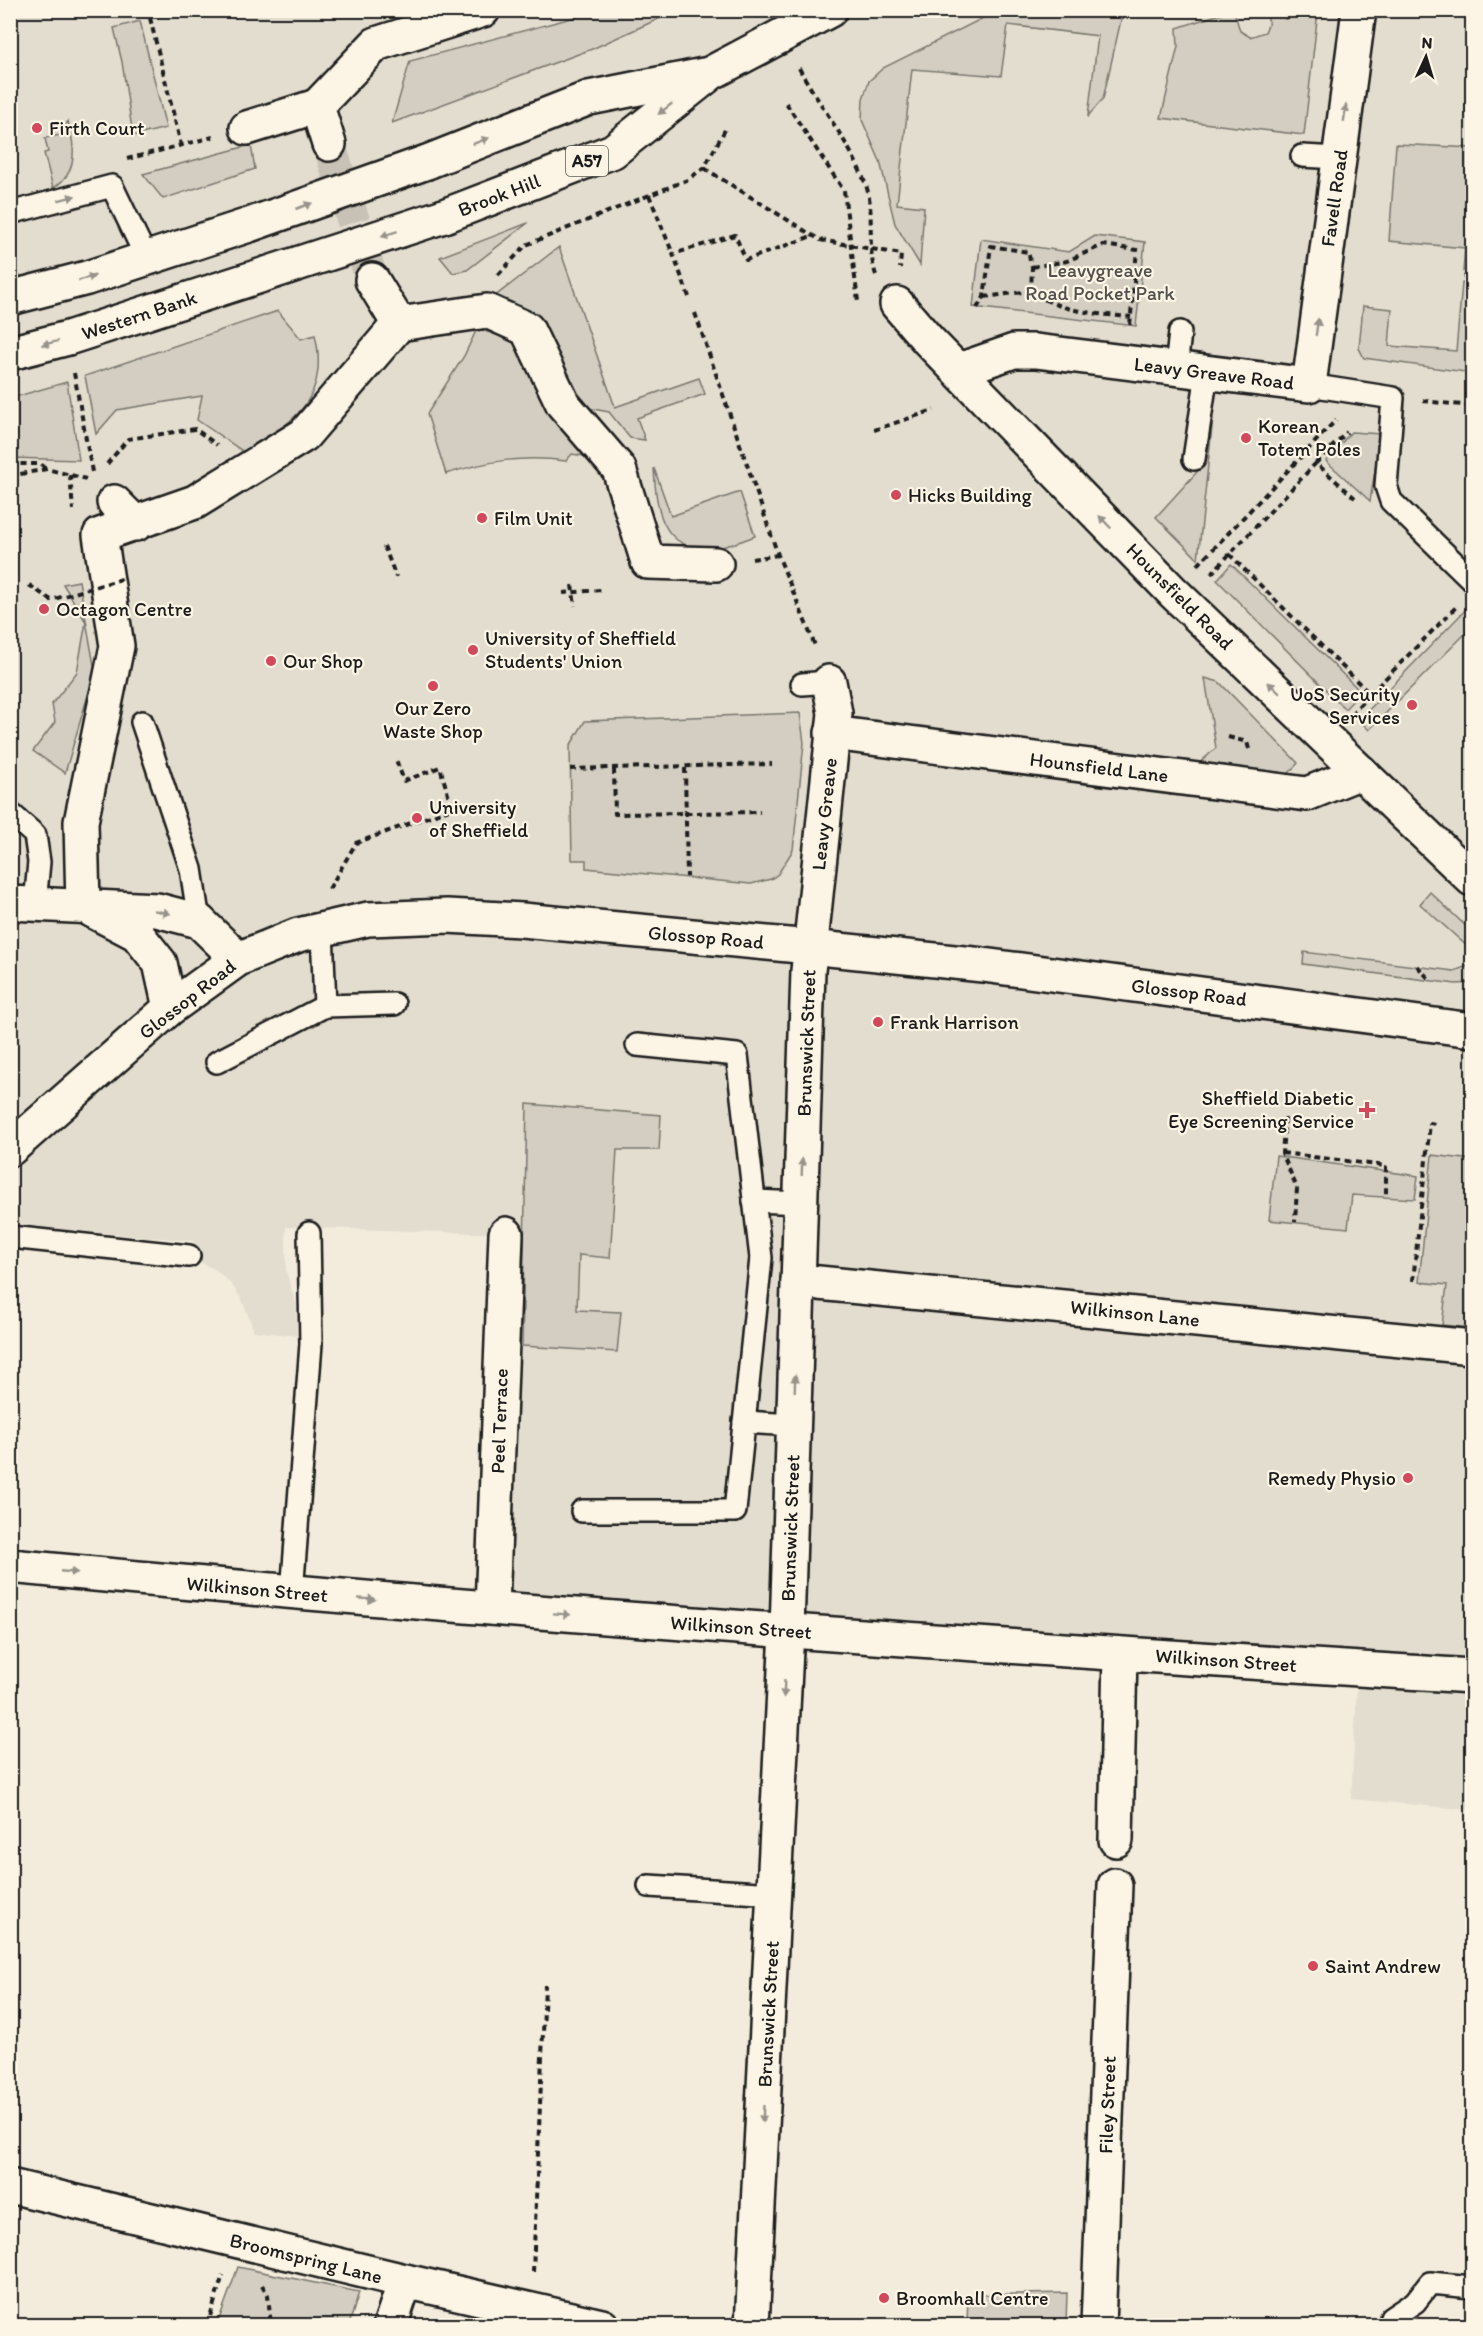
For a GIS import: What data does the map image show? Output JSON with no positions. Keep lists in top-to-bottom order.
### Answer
{
  "streets": {
    "street": [
      "A57",
      "Brook Hill",
      "Favell Road",
      "Western Bank",
      "Leavy Greave Road",
      "Hounsfield Road",
      "Hounsfield Lane",
      "Leavy Greave",
      "Glossop Road",
      "Brunswick Street",
      "Wilkinson Lane",
      "Peel Terrace",
      "Wilkinson Street",
      "Filey Street",
      "Broomspring Lane"
    ]
  },
  "crossings": [
    ["A57", "Brook Hill"],
    ["Brook Hill", "Western Bank"],
    ["Favell Road", "Leavy Greave Road"],
    ["Leavy Greave Road", "Hounsfield Road"],
    ["Hounsfield Road", "Hounsfield Lane"],
    ["Hounsfield Lane", "Leavy Greave"],
    ["Leavy Greave", "Glossop Road"],
    ["Leavy Greave", "Brunswick Street"],
    ["Glossop Road", "Brunswick Street"],
    ["Brunswick Street", "Wilkinson Lane"],
    ["Brunswick Street", "Wilkinson Street"],
    ["Peel Terrace", "Wilkinson Street"]
  ],
  "one_way": ["Favell Road", "Hounsfield Road", "Wilkinson Street"],
  "parks": ["Leavygreave Road Pocket Park"],
  "places": {
    "other": [
      "Firth Court",
      "Korean Totem Poles",
      "Hicks Building",
      "Film Unit",
      "Octagon Centre",
      "University of Sheffield Students' Union",
      "Our Shop",
      "Our Zero Waste Shop",
      "UoS Security Services",
      "University of Sheffield",
      "Frank Harrison",
      "Remedy Physio",
      "Saint Andrew",
      "Broomhall Centre"
    ],
    "health": ["Sheffield Diabetic Eye Screening Service"]
  },
  "north": "top"
}
